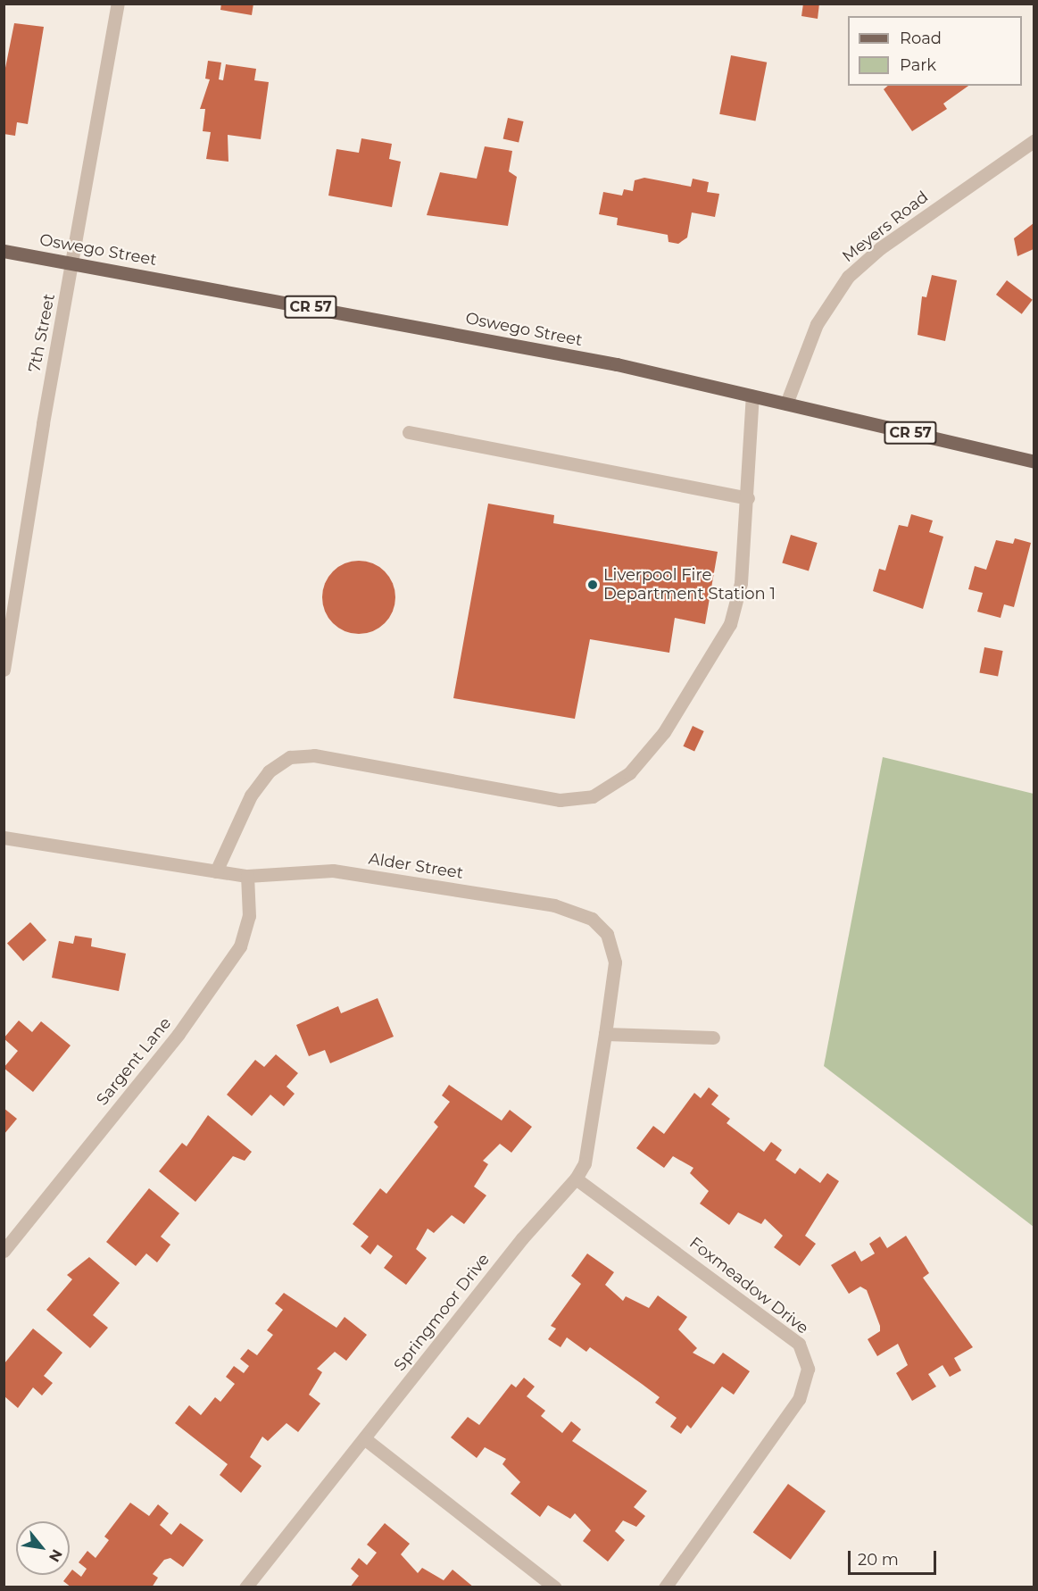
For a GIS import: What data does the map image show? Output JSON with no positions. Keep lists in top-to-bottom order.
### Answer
{
  "streets": {
    "main road": ["Oswego Street", "CR 57"],
    "street": [
      "Meyers Road",
      "7th Street",
      "Alder Street",
      "Sargent Lane",
      "Foxmeadow Drive",
      "Springmoor Drive"
    ]
  },
  "crossings": [
    ["Meyers Road", "Oswego Street"],
    ["Oswego Street", "7th Street"],
    ["Alder Street", "Sargent Lane"],
    ["Alder Street", "Springmoor Drive"],
    ["Foxmeadow Drive", "Springmoor Drive"]
  ],
  "places": ["Liverpool Fire Department Station 1"],
  "legend": ["Road", "Park"],
  "scale_bar": "20 m",
  "north": "bottom right"
}
